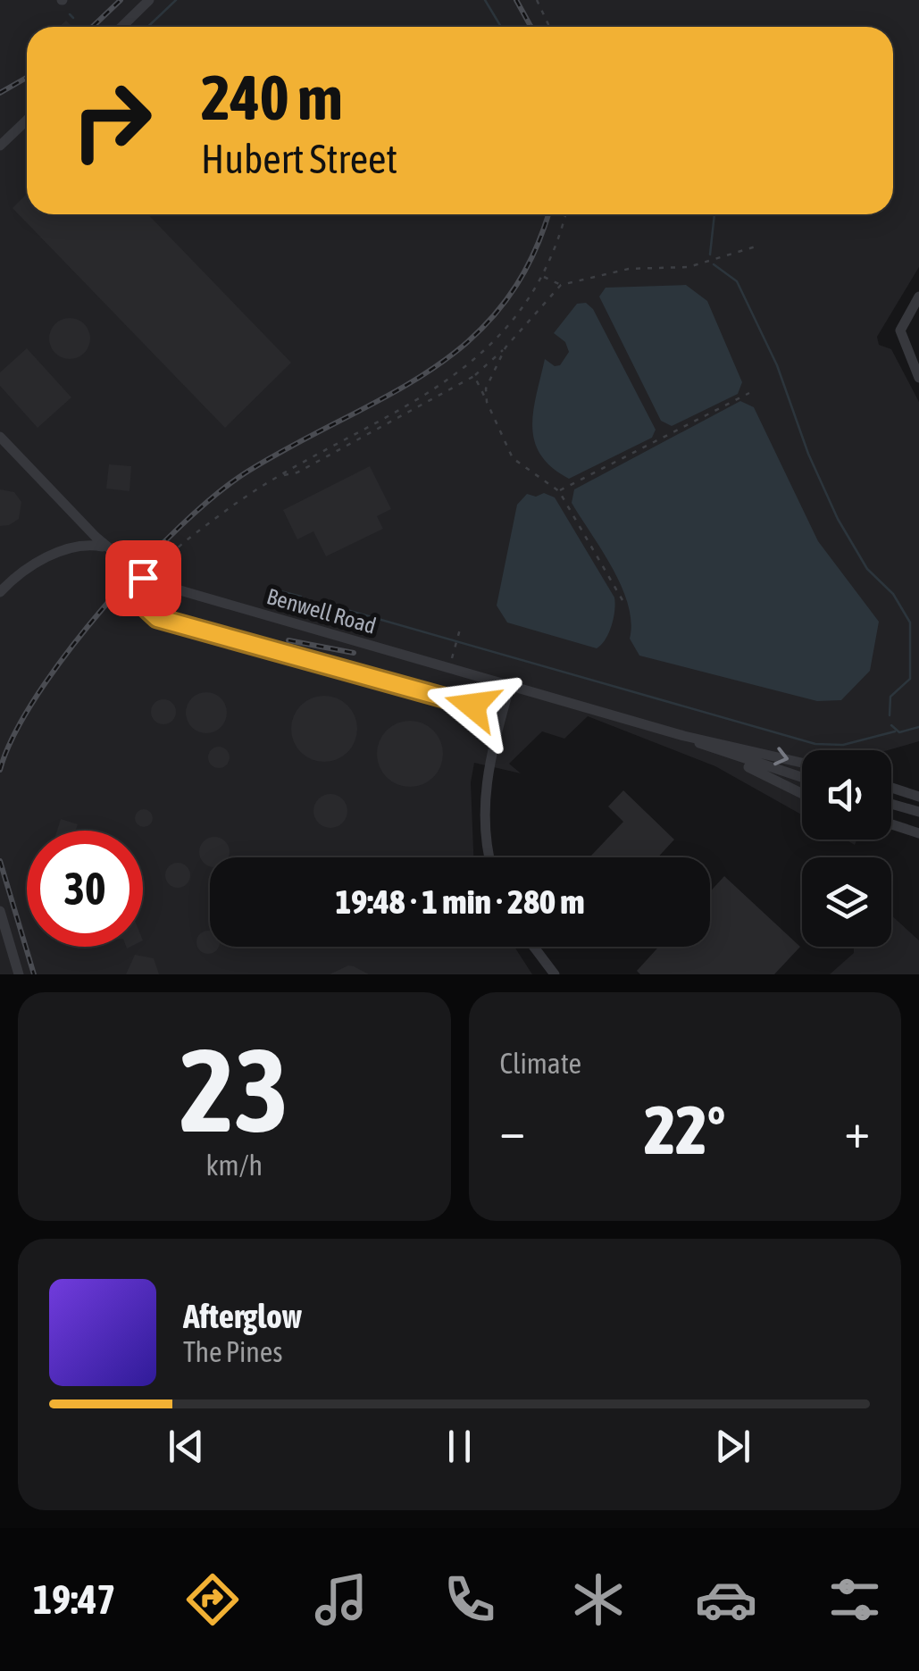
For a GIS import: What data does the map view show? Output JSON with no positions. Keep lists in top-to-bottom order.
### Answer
{
  "streets": {
    "street": ["Benwell Road"]
  },
  "page": {
    "turn": ["240 m", "Hubert Street"],
    "limit": "30",
    "trip": "19:48 · 1 min · 280 m",
    "tile": [
      ["23", "km/h"],
      "Climate"
    ],
    "heat": ["−", "22°", "+"],
    "song": ["Afterglow", "The Pines"],
    "tabs": "19:47"
  }
}
